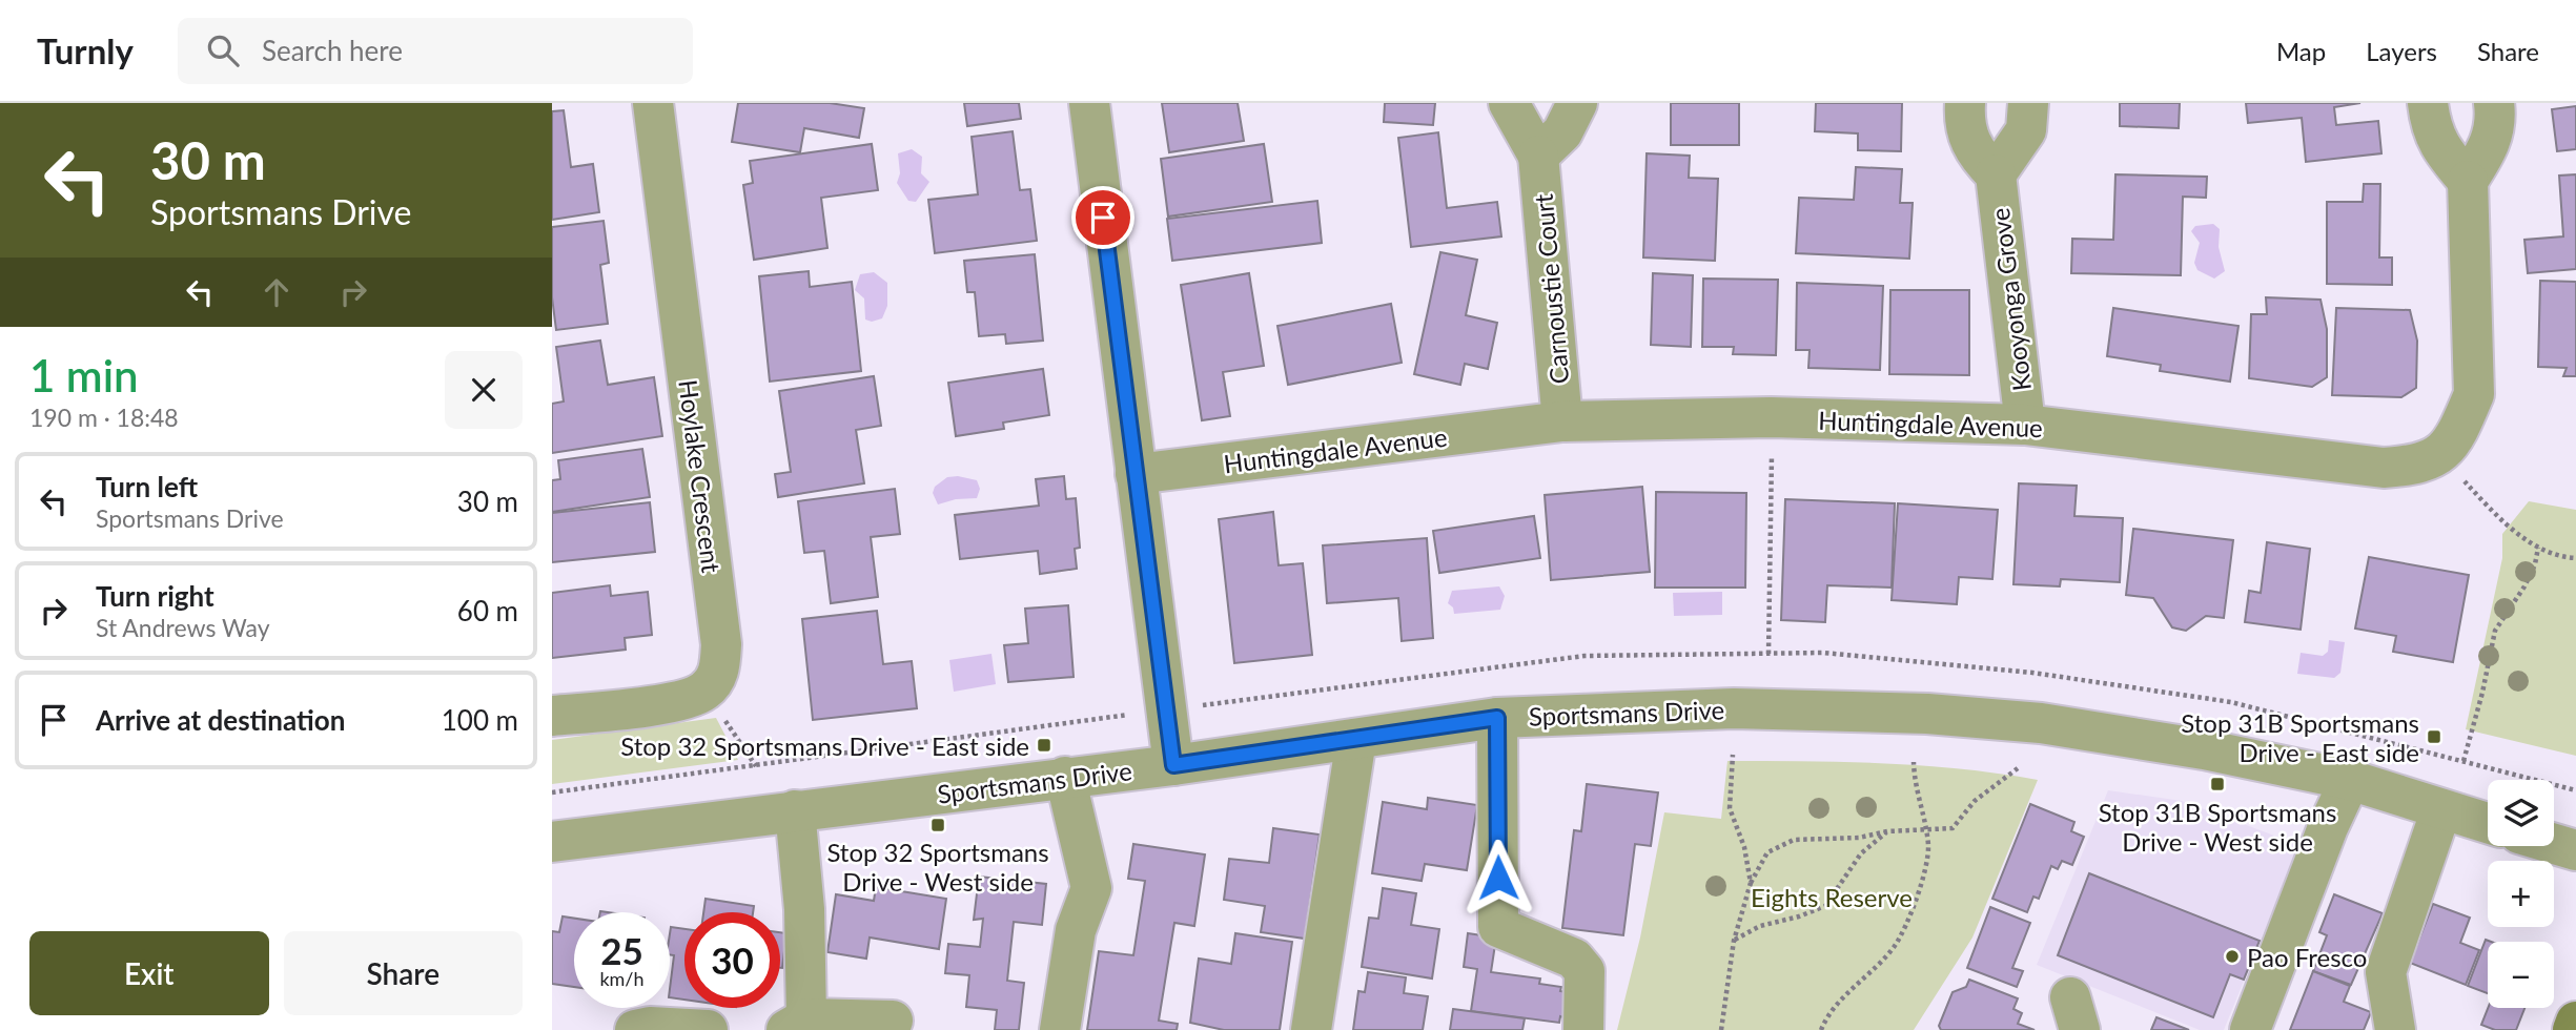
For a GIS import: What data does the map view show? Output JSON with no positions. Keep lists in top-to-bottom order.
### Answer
{
  "streets": {
    "street": [
      "Carnoustie Court",
      "Kooyonga Grove",
      "Huntingdale Avenue",
      "Hoylake Crescent",
      "Sportsmans Drive"
    ]
  },
  "crossings": [
    ["Carnoustie Court", "Huntingdale Avenue"],
    ["Kooyonga Grove", "Huntingdale Avenue"]
  ],
  "parks": ["Eights Reserve"],
  "places": {
    "transit": [
      "Stop 31B Sportsmans Drive - East side",
      "Stop 32 Sportsmans Drive - East side",
      "Stop 31B Sportsmans Drive - West side",
      "Stop 32 Sportsmans Drive - West side"
    ],
    "other": ["Pao Fresco"]
  },
  "page": {
    "header": "Turnly",
    "search": "Search here",
    "nav": ["Map", "Layers", "Share"],
    "turn": ["30 m", "Sportsmans Drive"],
    "heading": ["1 min", "190 m · 18:48"],
    "list": [
      {
        "name": "Turn left",
        "note": "Sportsmans Drive",
        "value": "30 m"
      },
      {
        "name": "Turn right",
        "note": "St Andrews Way",
        "value": "60 m"
      },
      {
        "name": "Arrive at destination",
        "value": "100 m"
      }
    ],
    "map_buttons": ["+", "−"],
    "speed": "25 km/h",
    "limit": "30",
    "buttons": ["Exit", "Share"]
  }
}
